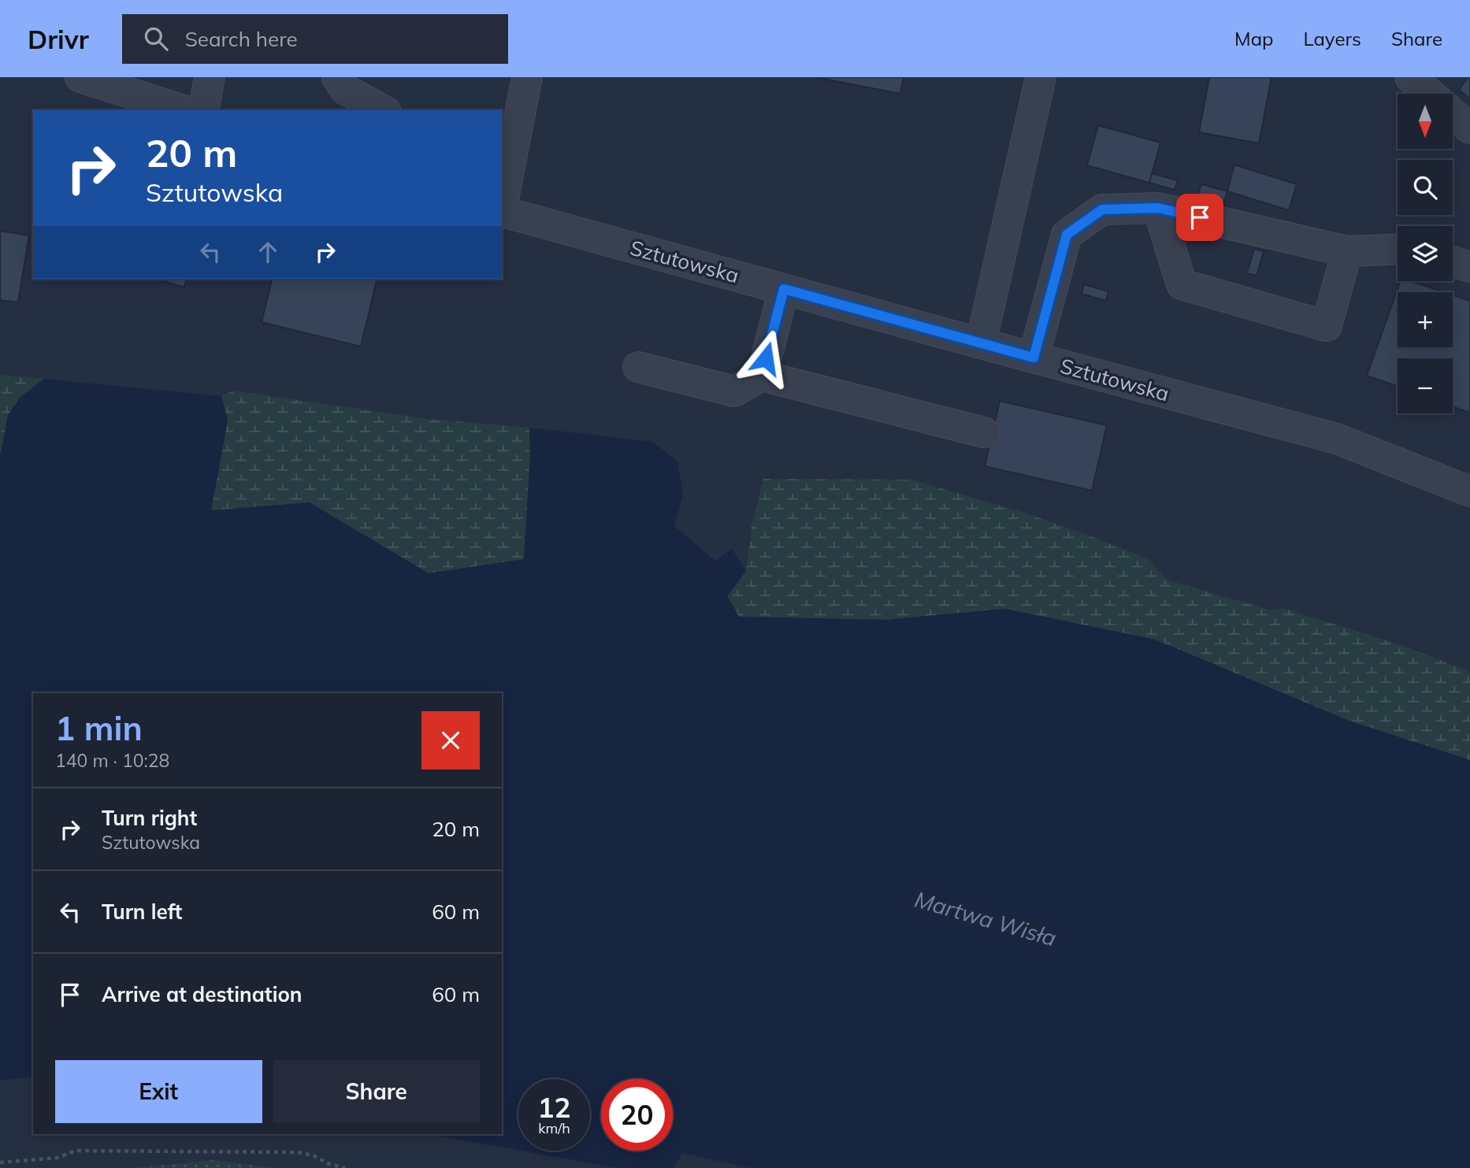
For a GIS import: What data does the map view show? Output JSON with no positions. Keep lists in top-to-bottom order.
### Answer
{
  "streets": {
    "street": ["Sztutowska"]
  },
  "water": ["Martwa Wisła"],
  "north": "bottom",
  "page": {
    "header": "Drivr",
    "search": "Search here",
    "nav": ["Map", "Layers", "Share"],
    "map_buttons": ["+", "−"],
    "turn": ["20 m", "Sztutowska"],
    "heading": ["1 min", "140 m · 10:28"],
    "list": [
      {
        "name": "Turn right",
        "note": "Sztutowska",
        "value": "20 m"
      },
      {
        "name": "Turn left",
        "value": "60 m"
      },
      {
        "name": "Arrive at destination",
        "value": "60 m"
      }
    ],
    "buttons": ["Exit", "Share"],
    "speed": "12 km/h",
    "limit": "20"
  }
}
